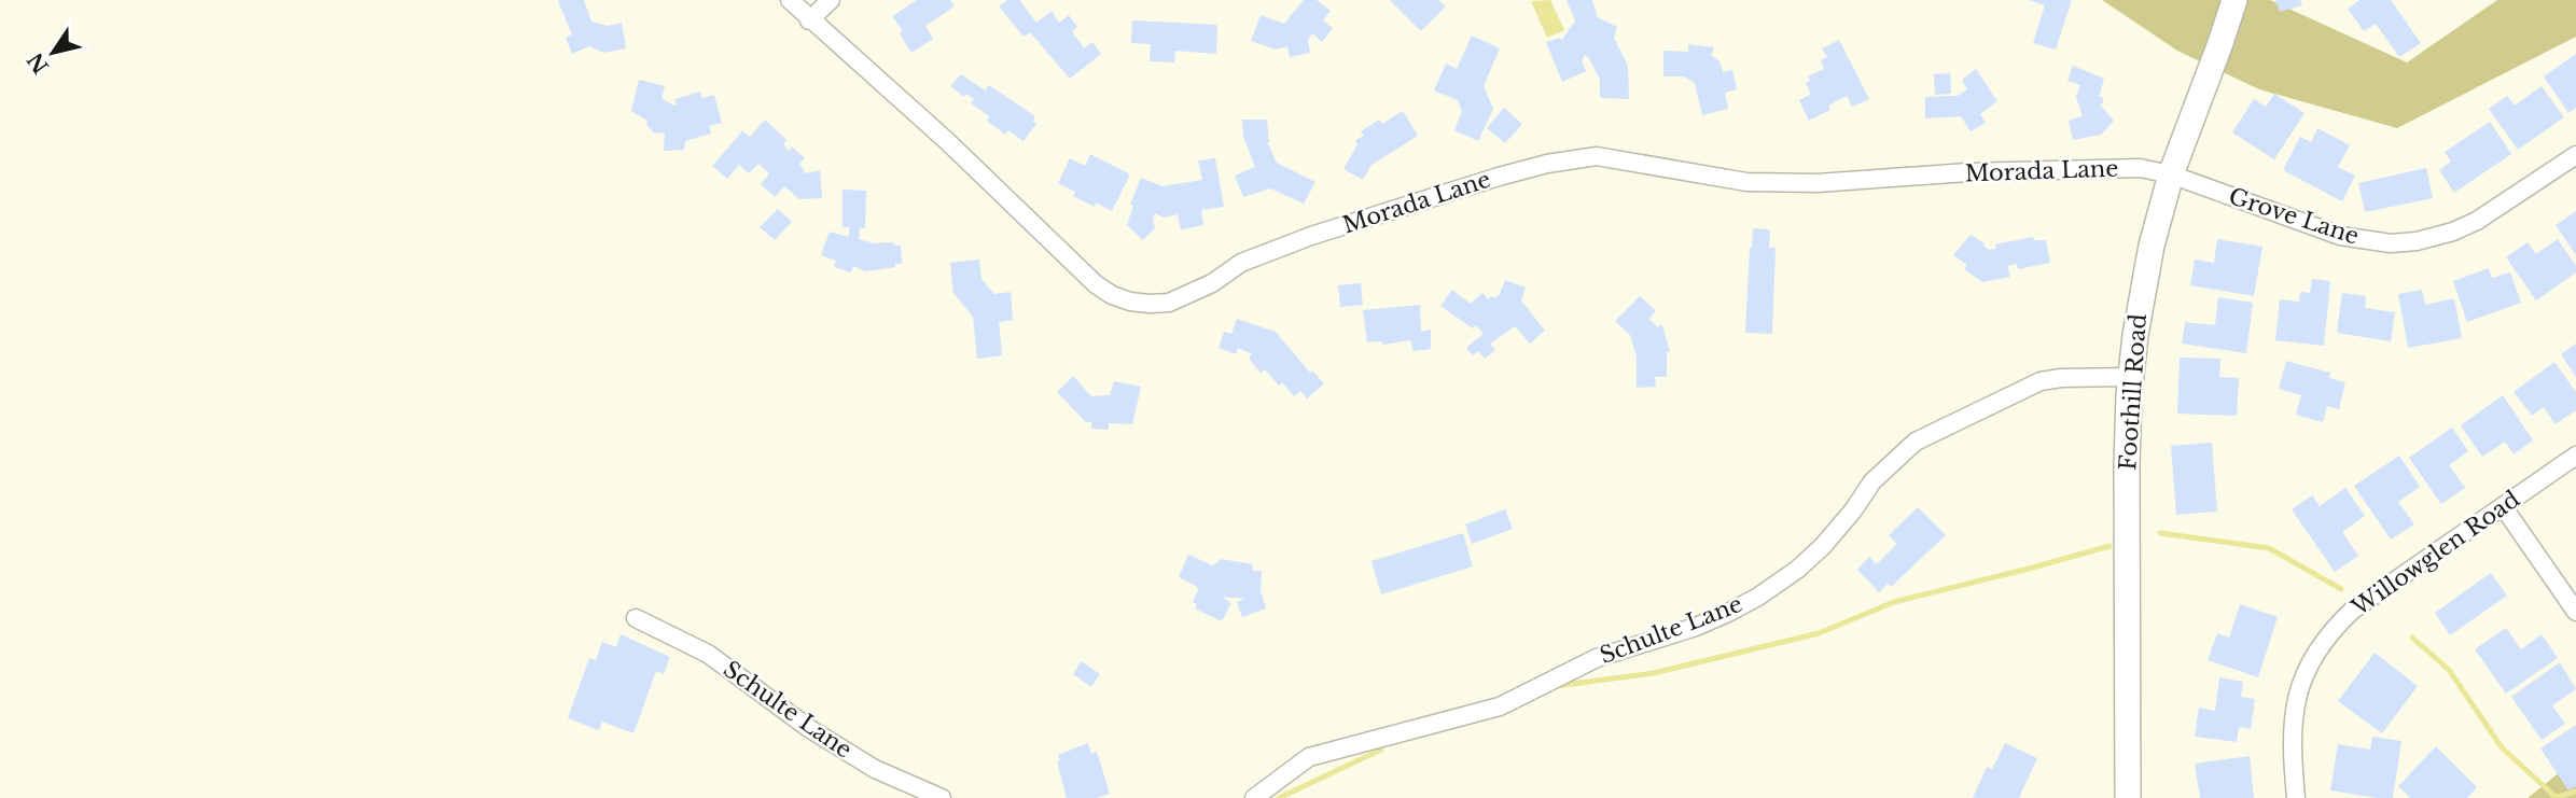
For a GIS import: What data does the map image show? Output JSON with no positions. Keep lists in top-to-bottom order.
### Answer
{
  "streets": {
    "main road": ["Foothill Road"],
    "street": [
      "Morada Lane",
      "Grove Lane",
      "Willowglen Road",
      "Schulte Lane"
    ]
  },
  "crossings": [
    ["Morada Lane", "Grove Lane"],
    ["Morada Lane", "Foothill Road"],
    ["Grove Lane", "Foothill Road"],
    ["Foothill Road", "Schulte Lane"]
  ],
  "north": "bottom left"
}
